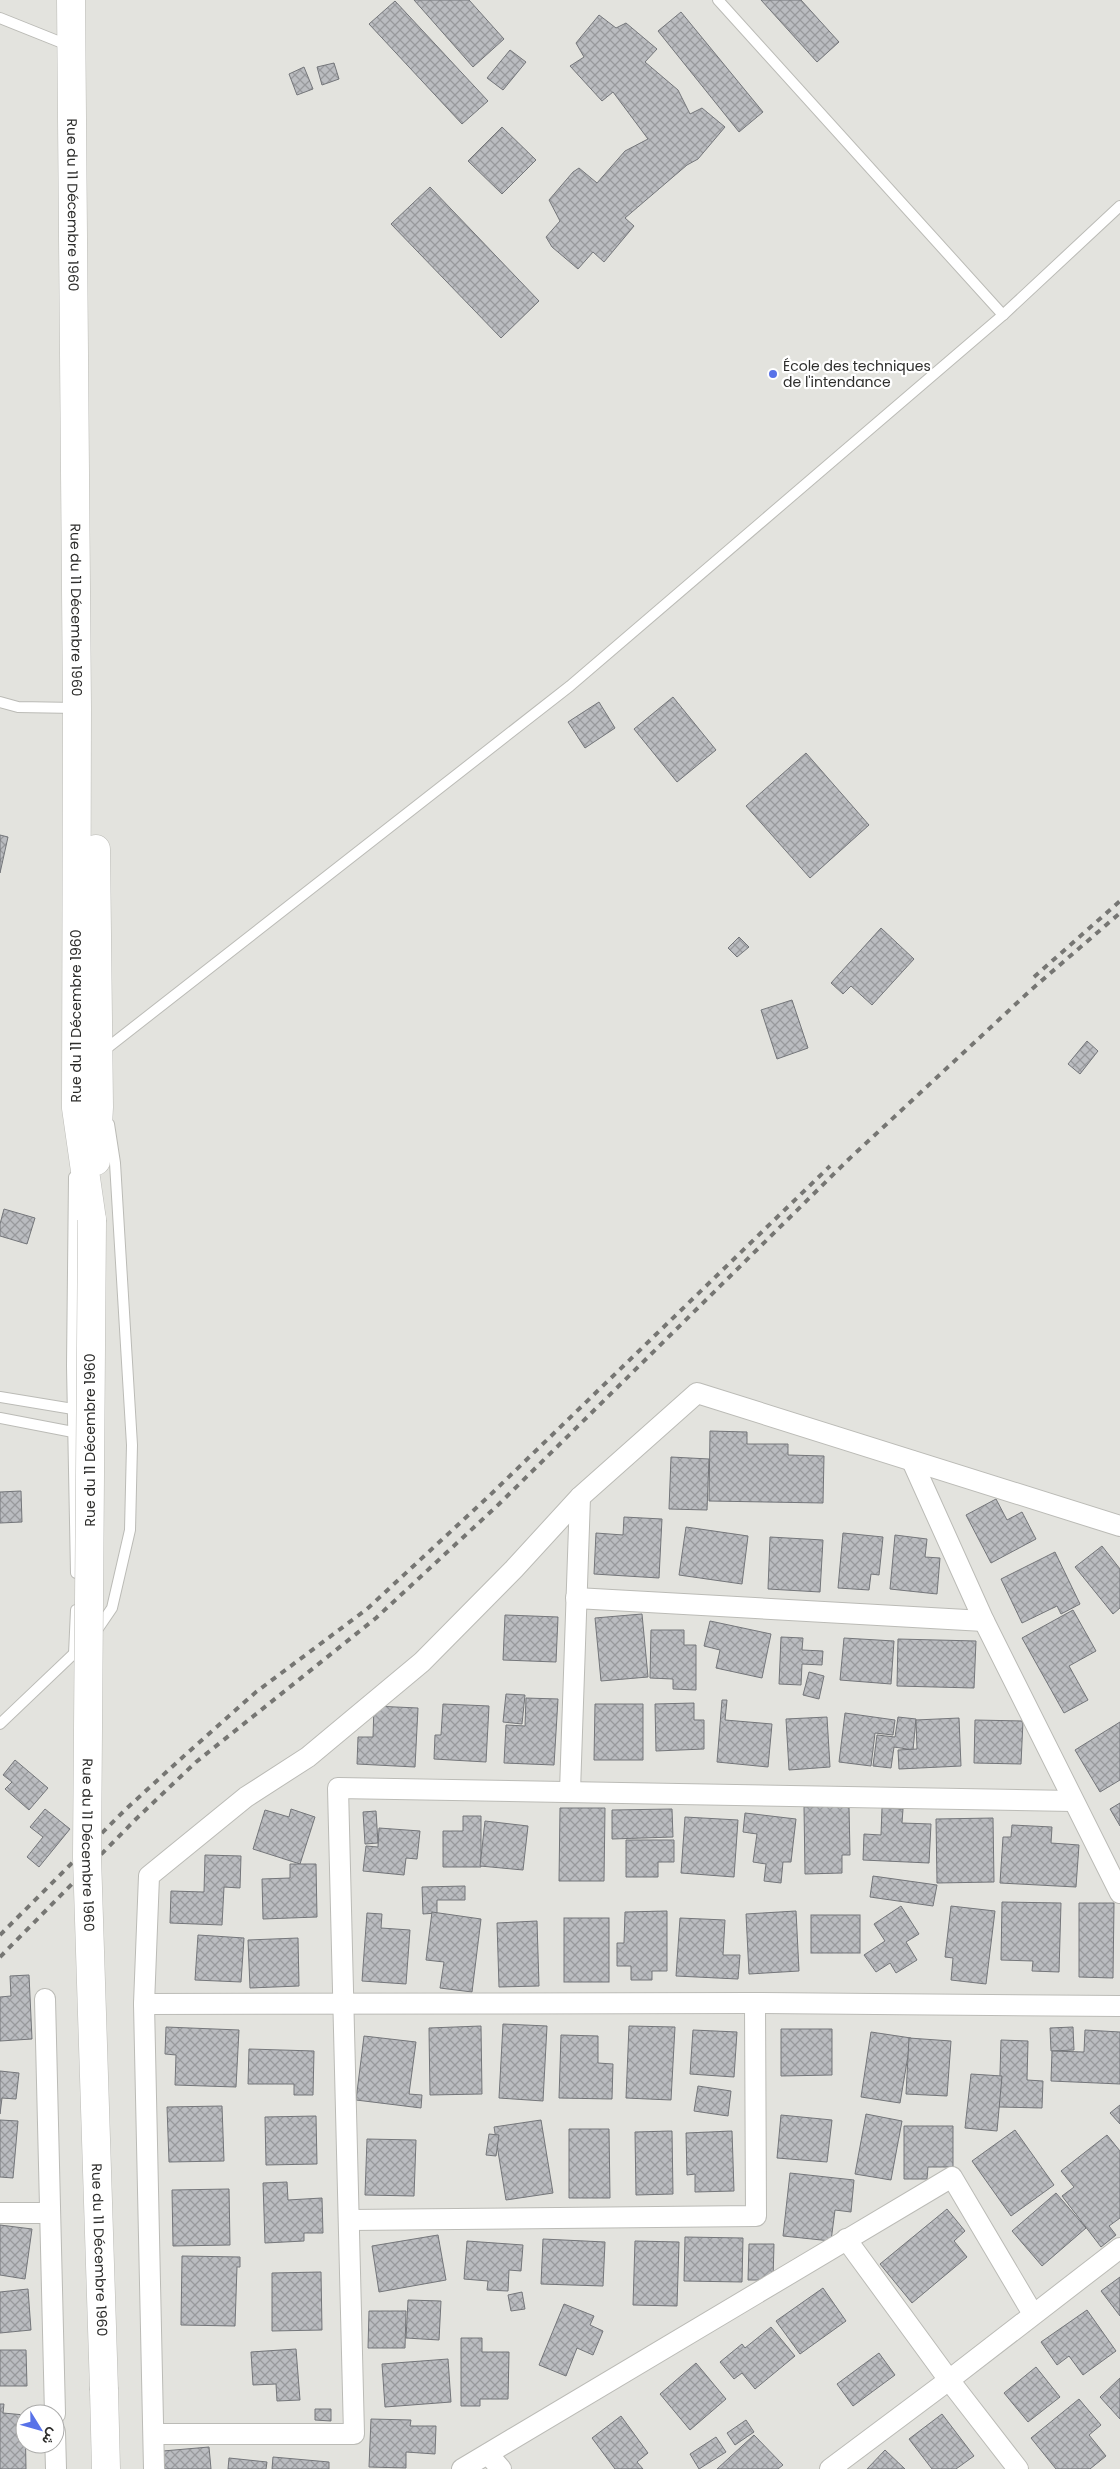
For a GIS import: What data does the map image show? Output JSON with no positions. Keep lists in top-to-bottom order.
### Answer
{
  "streets": {
    "main road": ["Rue du 11 Décembre 1960"]
  },
  "places": ["École des techniques de l'intendance"],
  "north": "bottom right"
}
